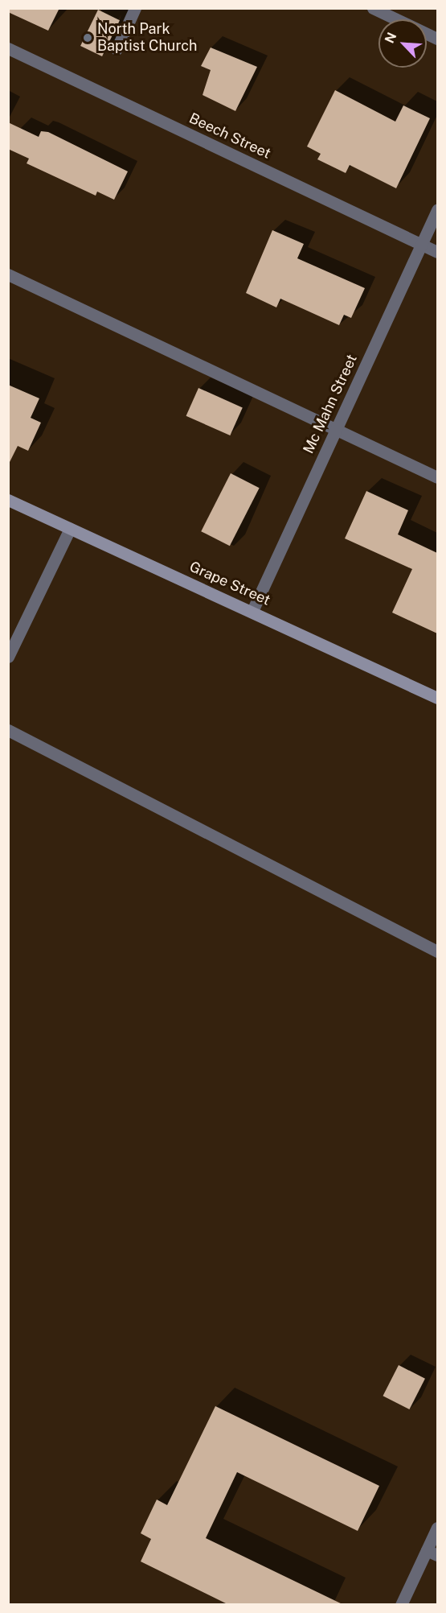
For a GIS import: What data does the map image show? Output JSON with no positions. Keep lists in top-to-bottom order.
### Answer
{
  "streets": {
    "street": ["Beech Street", "Mc Mahn Street", "Grape Street"]
  },
  "crossings": [
    ["Beech Street", "Mc Mahn Street"],
    ["Mc Mahn Street", "Grape Street"]
  ],
  "places": ["North Park Baptist Church"],
  "north": "top left"
}
